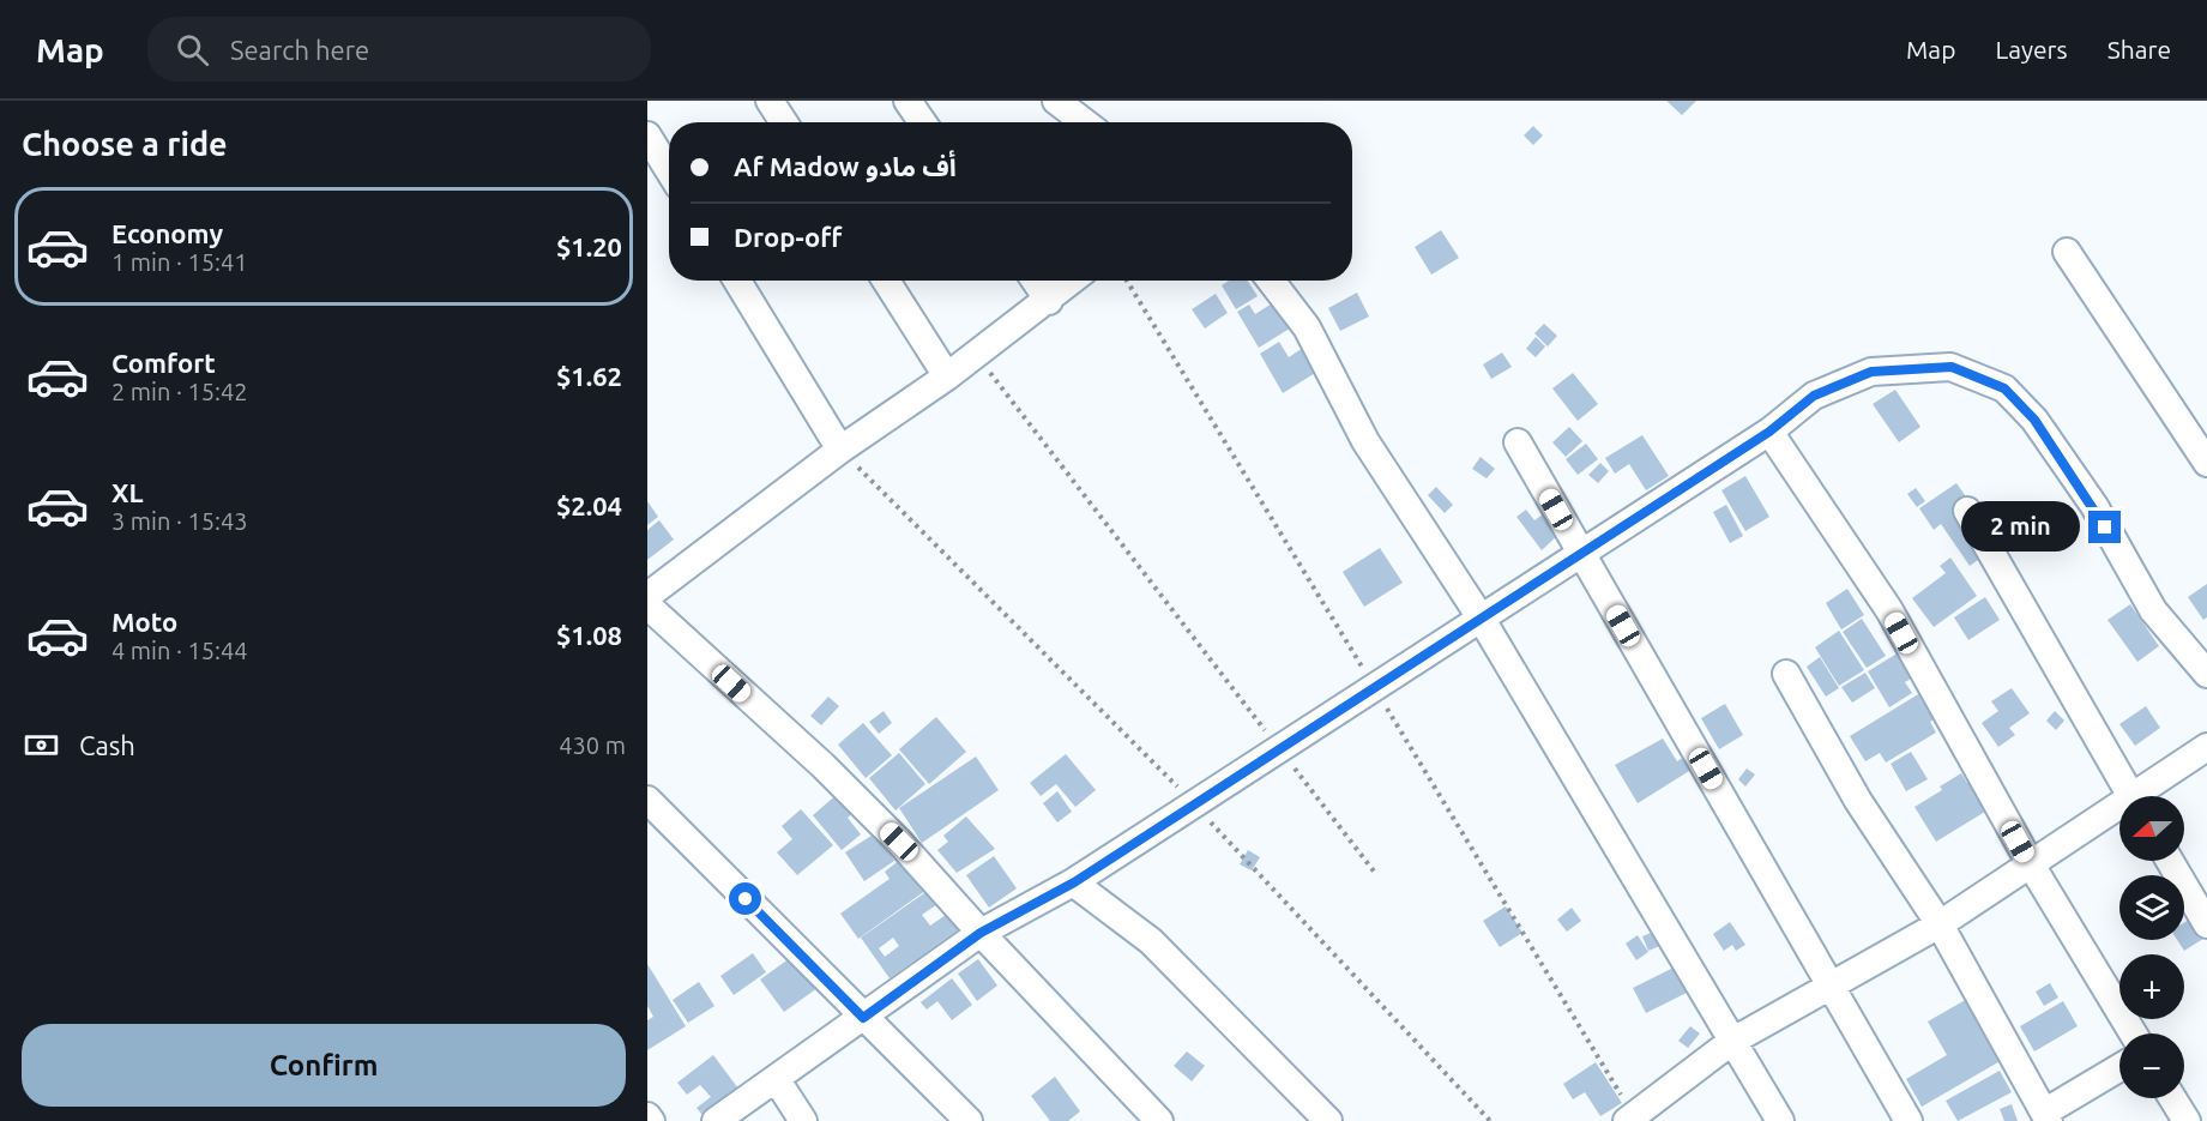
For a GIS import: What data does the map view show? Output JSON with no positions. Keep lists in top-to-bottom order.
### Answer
{
  "north": "left",
  "page": {
    "header": "Map",
    "search": "Search here",
    "nav": ["Map", "Layers", "Share"],
    "heading": "Choose a ride",
    "banner": ["Af Madow أف مادو", "Drop-off"],
    "list": [
      {
        "name": "Economy",
        "note": "1 min · 15:41",
        "value": "$1.20"
      },
      {
        "name": "Comfort",
        "note": "2 min · 15:42",
        "value": "$1.62"
      },
      {
        "name": "XL",
        "note": "3 min · 15:43",
        "value": "$2.04"
      },
      {
        "name": "Moto",
        "note": "4 min · 15:44",
        "value": "$1.08"
      }
    ],
    "bubble": "2 min",
    "pay": ["Cash", "430 m"],
    "map_buttons": ["+", "−"],
    "buttons": "Confirm"
  }
}
